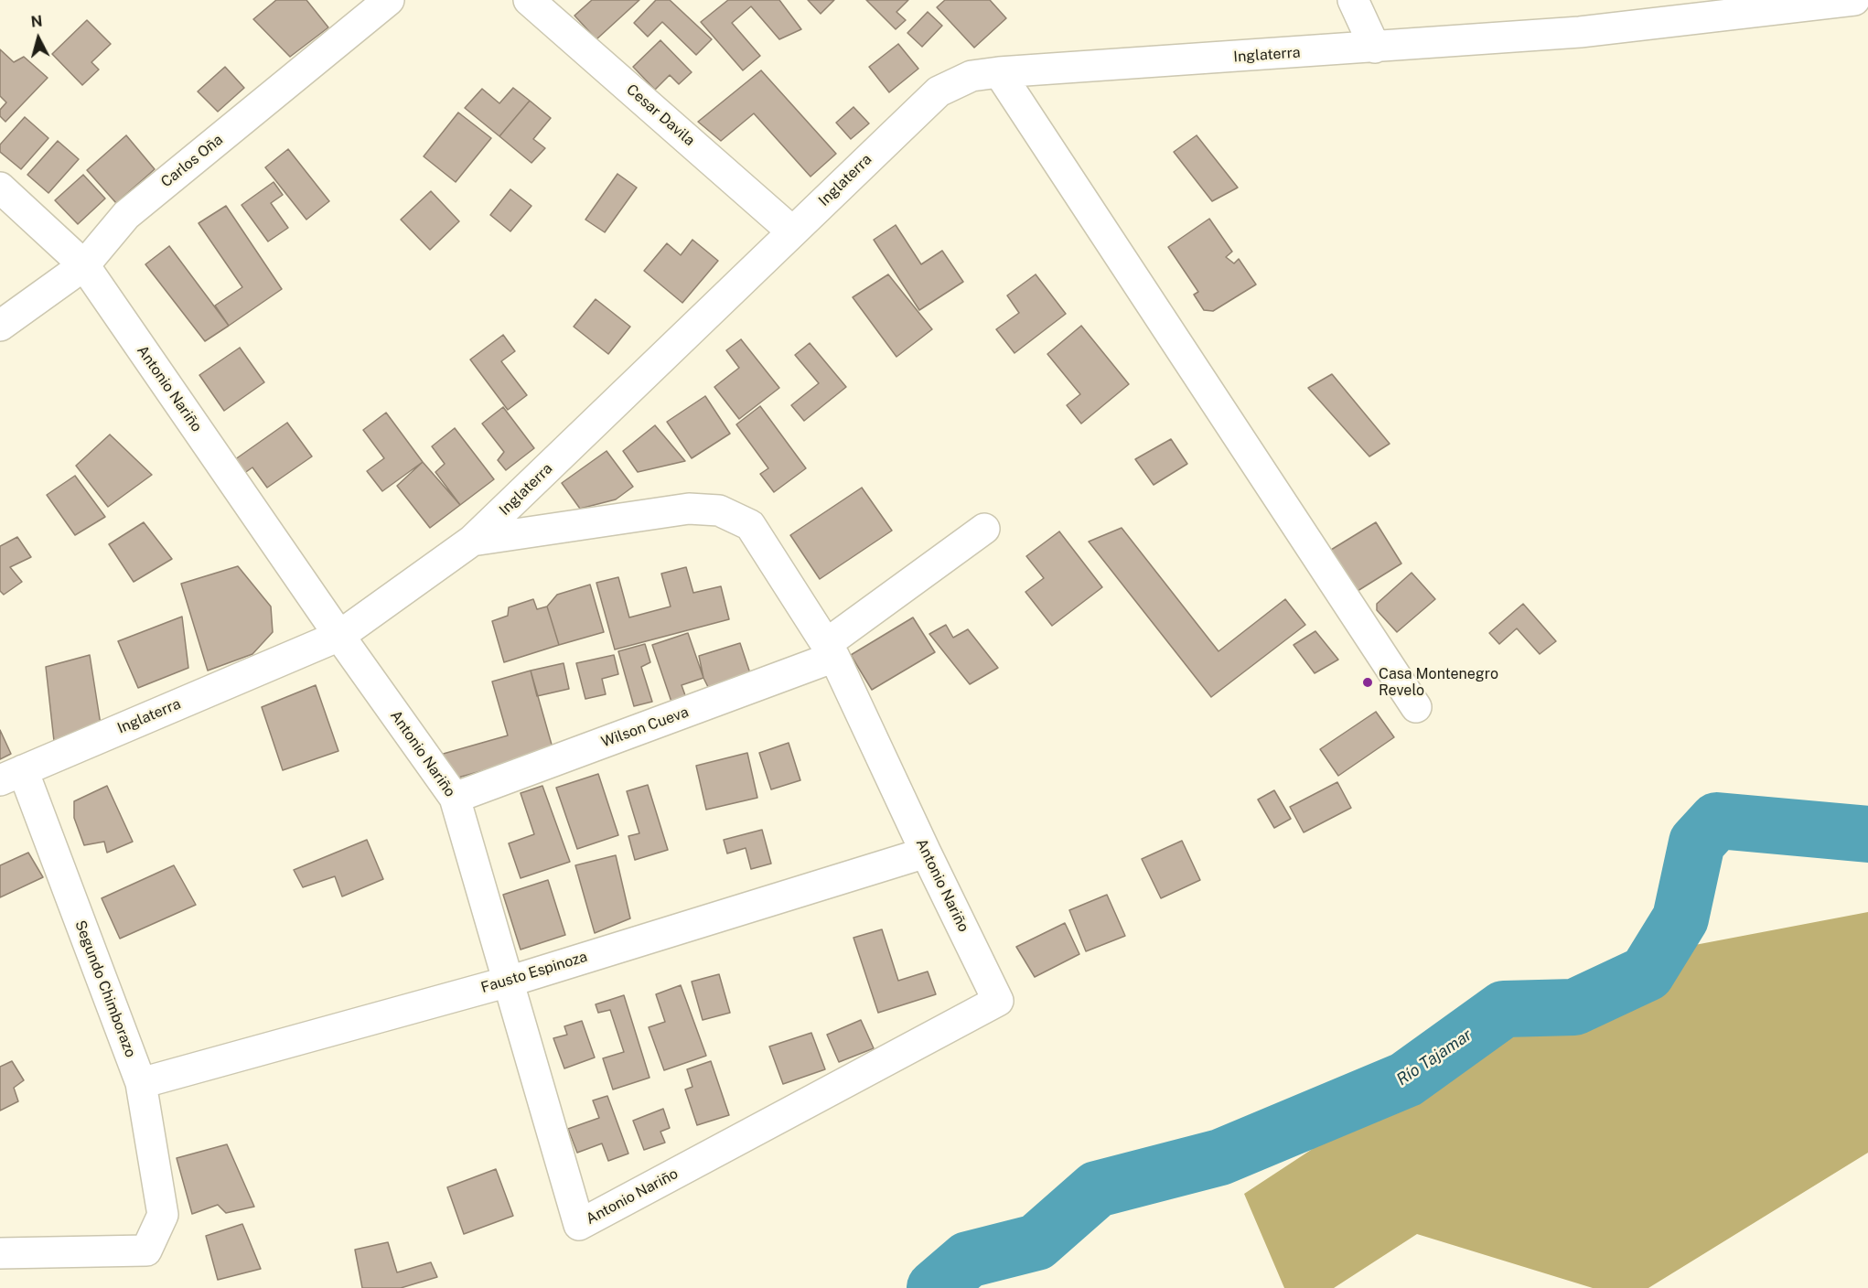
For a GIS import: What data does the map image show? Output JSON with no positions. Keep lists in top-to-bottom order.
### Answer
{
  "streets": {
    "street": [
      "Inglaterra",
      "Cesar Davila",
      "Carlos Oña",
      "Antonio Nariño",
      "Wilson Cueva",
      "Fausto Espinoza",
      "Segundo Chimborazo"
    ]
  },
  "crossings": [
    ["Inglaterra", "Cesar Davila"],
    ["Inglaterra", "Antonio Nariño"],
    ["Inglaterra", "Segundo Chimborazo"],
    ["Carlos Oña", "Antonio Nariño"],
    ["Antonio Nariño", "Wilson Cueva"],
    ["Antonio Nariño", "Fausto Espinoza"],
    ["Fausto Espinoza", "Segundo Chimborazo"]
  ],
  "water": ["Río Tajamar"],
  "places": ["Casa Montenegro Revelo"],
  "north": "top"
}
